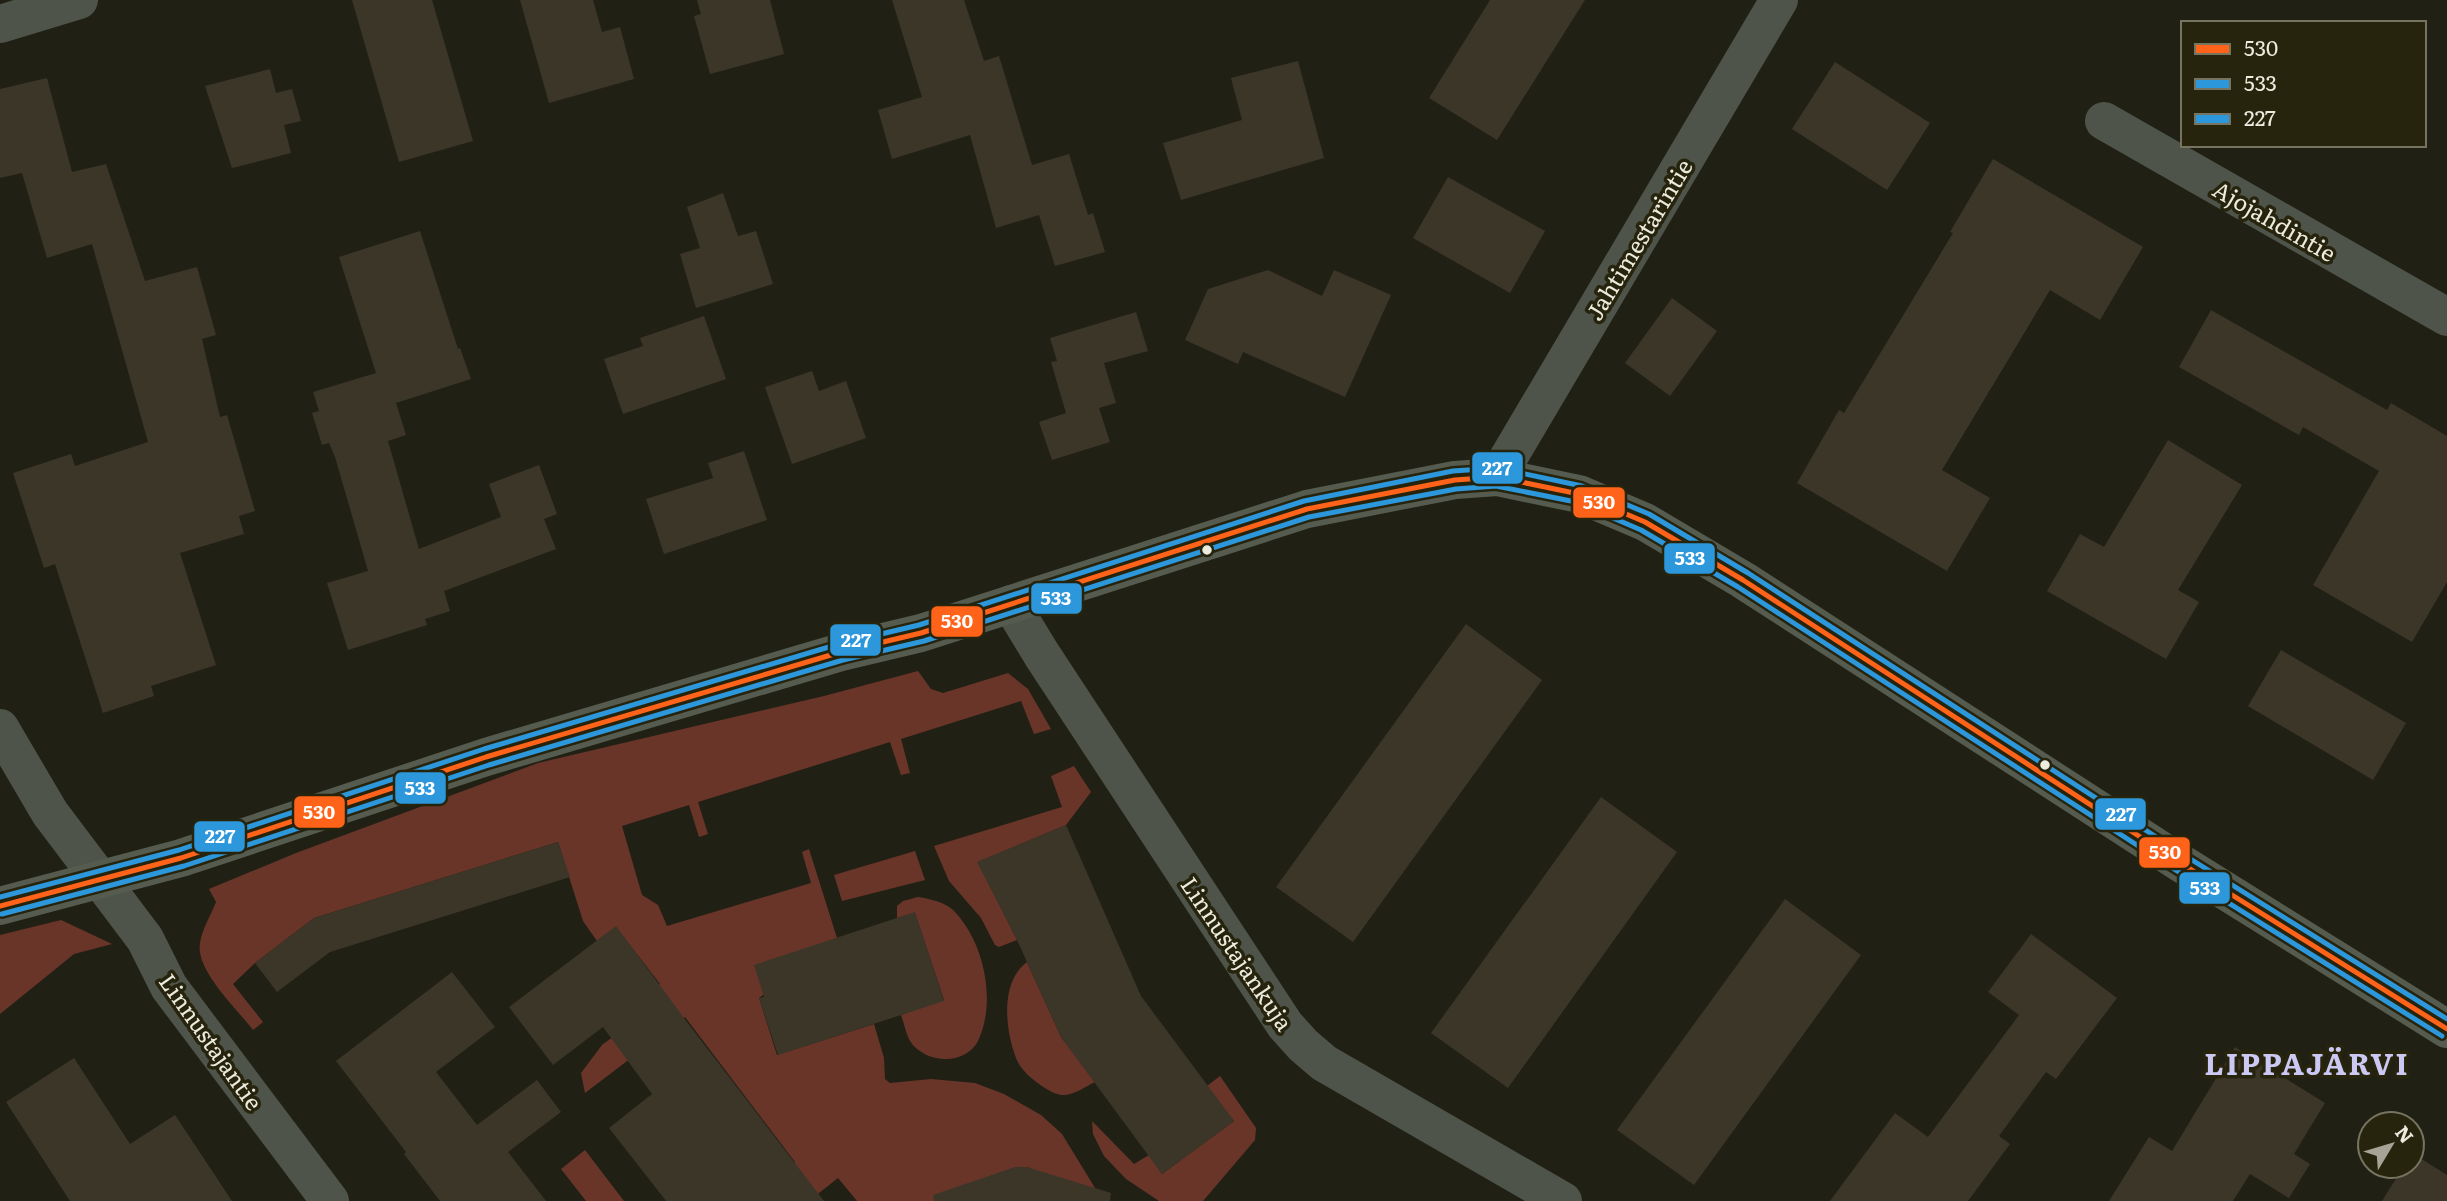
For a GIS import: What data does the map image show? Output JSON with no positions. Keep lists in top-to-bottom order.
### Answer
{
  "streets": {
    "street": [
      "Ajojahdintie",
      "Jahtimestarintie",
      "Linnustajankuja",
      "Linnustajantie"
    ]
  },
  "districts": ["LIPPAJÄRVI"],
  "lines": ["transit line 227", "transit line 530", "transit line 533"],
  "legend": ["530", "533", "227"],
  "north": "top right"
}
